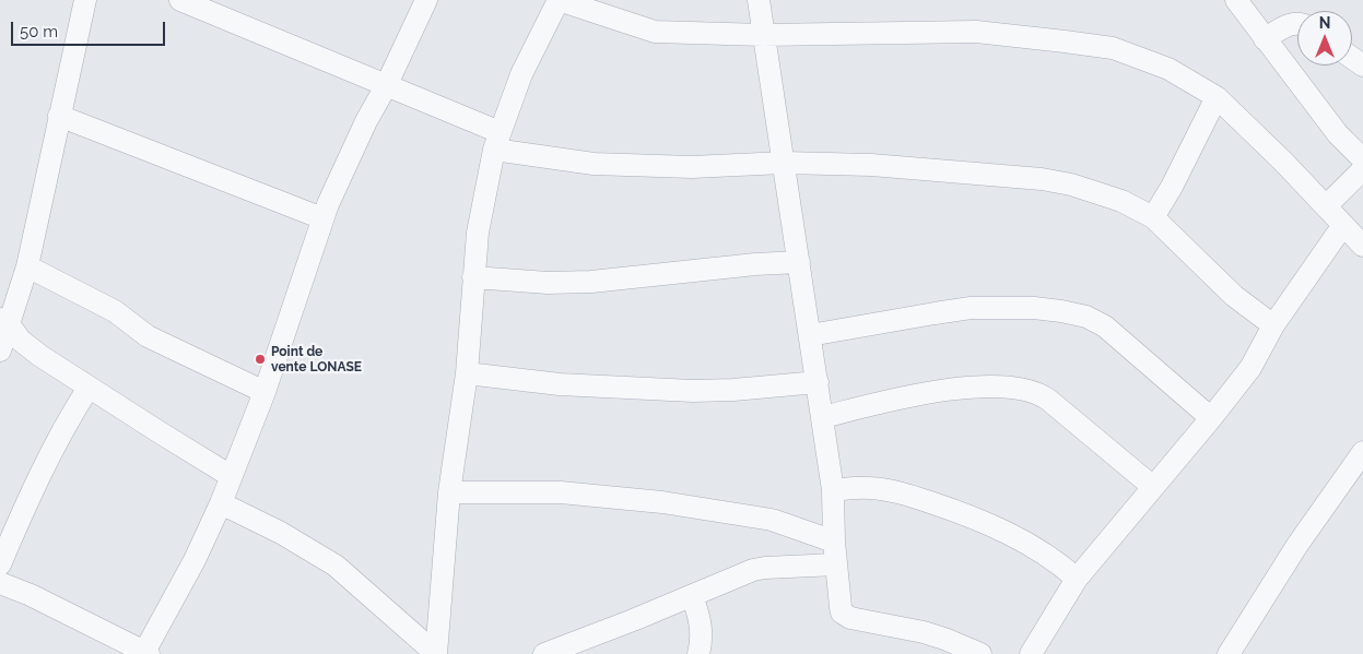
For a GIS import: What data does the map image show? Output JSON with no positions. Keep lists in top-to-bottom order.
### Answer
{
  "places": ["Point de vente LONASE"],
  "scale_bar": "50 m",
  "north": "top"
}
